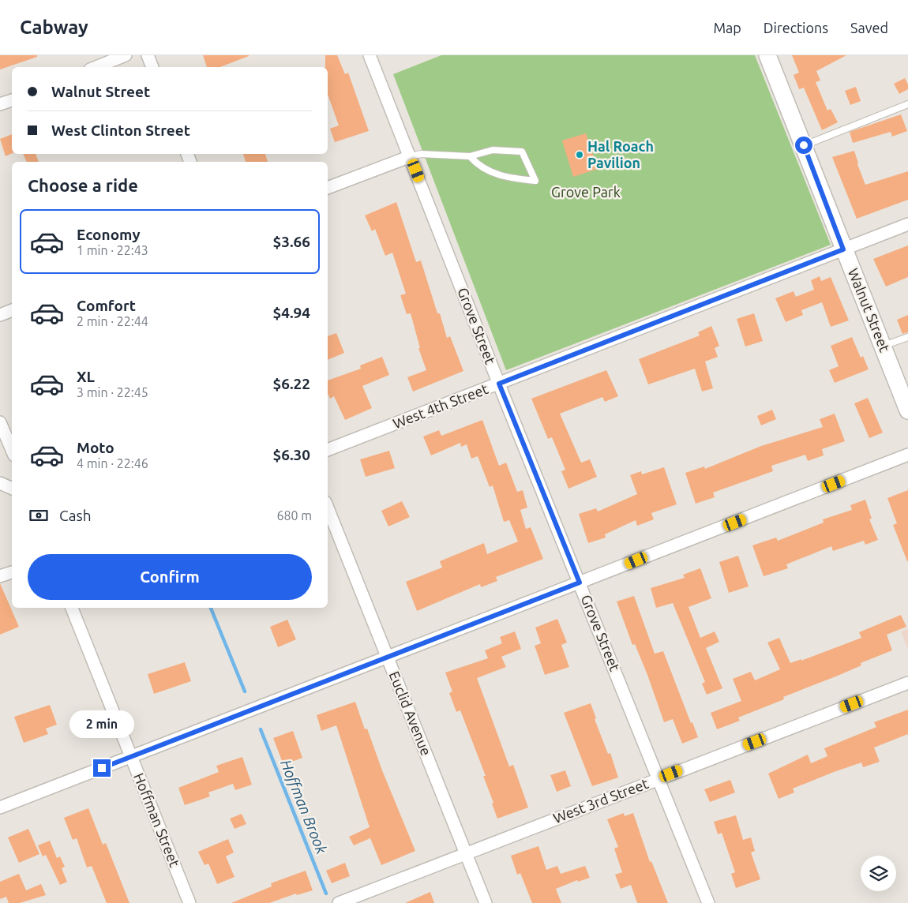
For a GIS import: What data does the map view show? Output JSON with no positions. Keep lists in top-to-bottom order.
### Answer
{
  "streets": {
    "street": [
      "Walnut Street",
      "Grove Street",
      "West 4th Street",
      "Euclid Avenue",
      "West 3rd Street",
      "Hoffman Street"
    ]
  },
  "crossings": [
    ["Walnut Street", "West 4th Street"],
    ["Grove Street", "West 4th Street"],
    ["Grove Street", "West 3rd Street"],
    ["Euclid Avenue", "West 3rd Street"]
  ],
  "water": ["Hoffman Brook"],
  "parks": ["Grove Park"],
  "places": ["Hal Roach Pavilion"],
  "page": {
    "header": "Cabway",
    "nav": ["Map", "Directions", "Saved"],
    "banner": ["Walnut Street", "West Clinton Street"],
    "heading": "Choose a ride",
    "list": [
      {
        "name": "Economy",
        "note": "1 min · 22:43",
        "value": "$3.66"
      },
      {
        "name": "Comfort",
        "note": "2 min · 22:44",
        "value": "$4.94"
      },
      {
        "name": "XL",
        "note": "3 min · 22:45",
        "value": "$6.22"
      },
      {
        "name": "Moto",
        "note": "4 min · 22:46",
        "value": "$6.30"
      }
    ],
    "pay": ["Cash", "680 m"],
    "buttons": "Confirm",
    "bubble": "2 min"
  }
}
